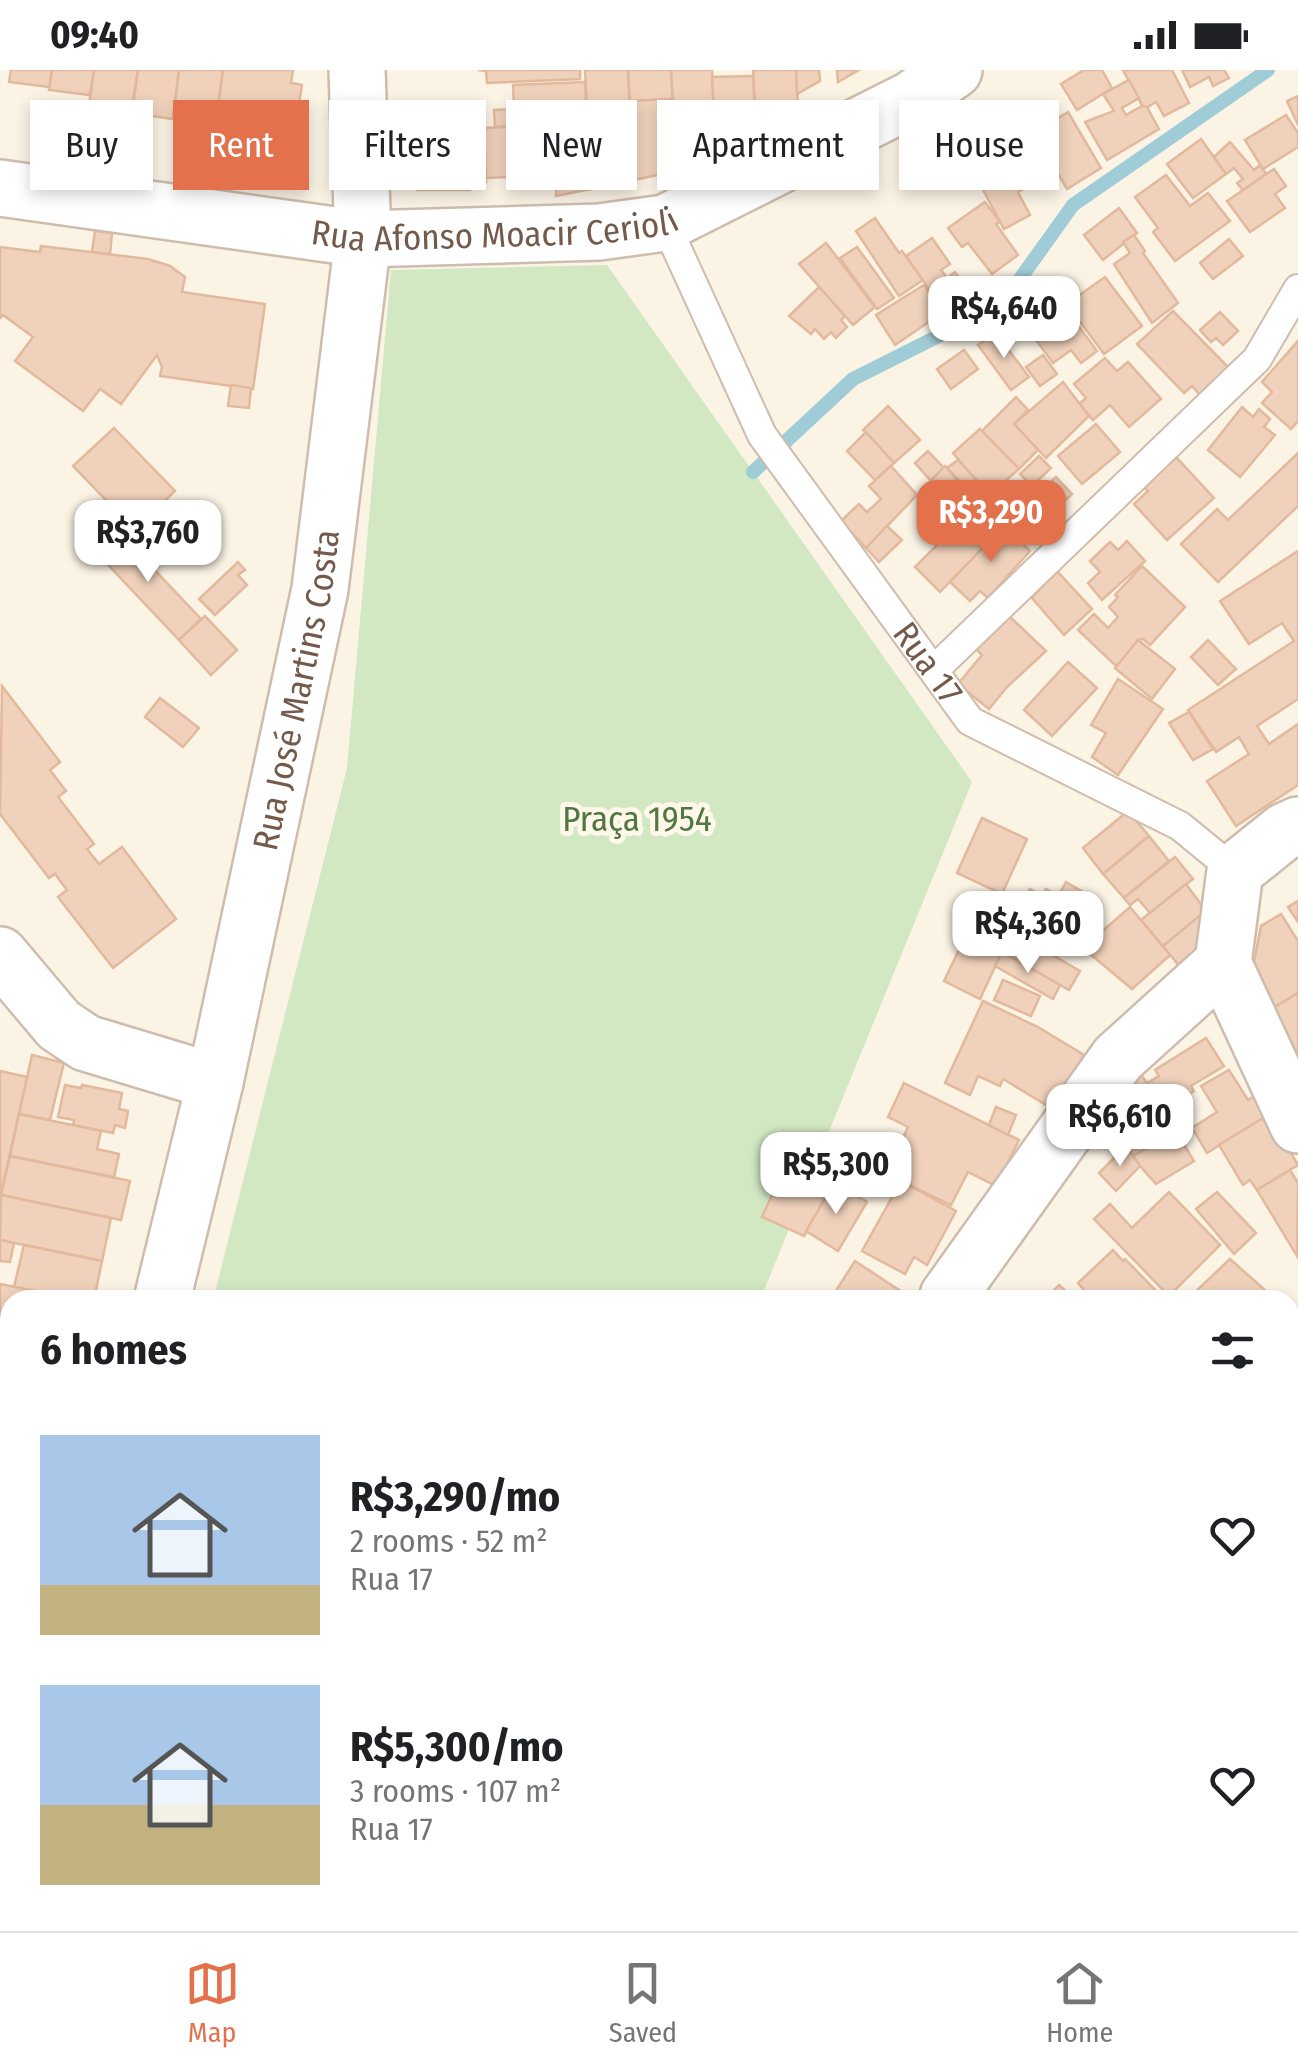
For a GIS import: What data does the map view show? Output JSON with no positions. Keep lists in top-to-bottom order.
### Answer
{
  "streets": {
    "street": ["Rua Afonso Moacir Cerioli", "Rua José Martins Costa"],
    "lane": ["Rua 17"]
  },
  "crossings": [
    ["Rua Afonso Moacir Cerioli", "Rua 17"],
    ["Rua Afonso Moacir Cerioli", "Rua José Martins Costa"]
  ],
  "parks": ["Praça 1954"],
  "page": {
    "status": "09:40",
    "chip": [
      "Buy",
      "Rent",
      "Filters",
      "New",
      "Apartment",
      "House"
    ],
    "price": [
      "R$4,640",
      "R$3,290",
      "R$3,760",
      "R$4,360",
      "R$6,610",
      "R$5,300"
    ],
    "heading": "6 homes",
    "list": [
      {
        "name": "R$3,290/mo",
        "note": "2 rooms · 52 m² · Rua 17"
      },
      {
        "name": "R$5,300/mo",
        "note": "3 rooms · 107 m² · Rua 17"
      }
    ],
    "tabs": ["Map", "Saved", "Home"]
  }
}
